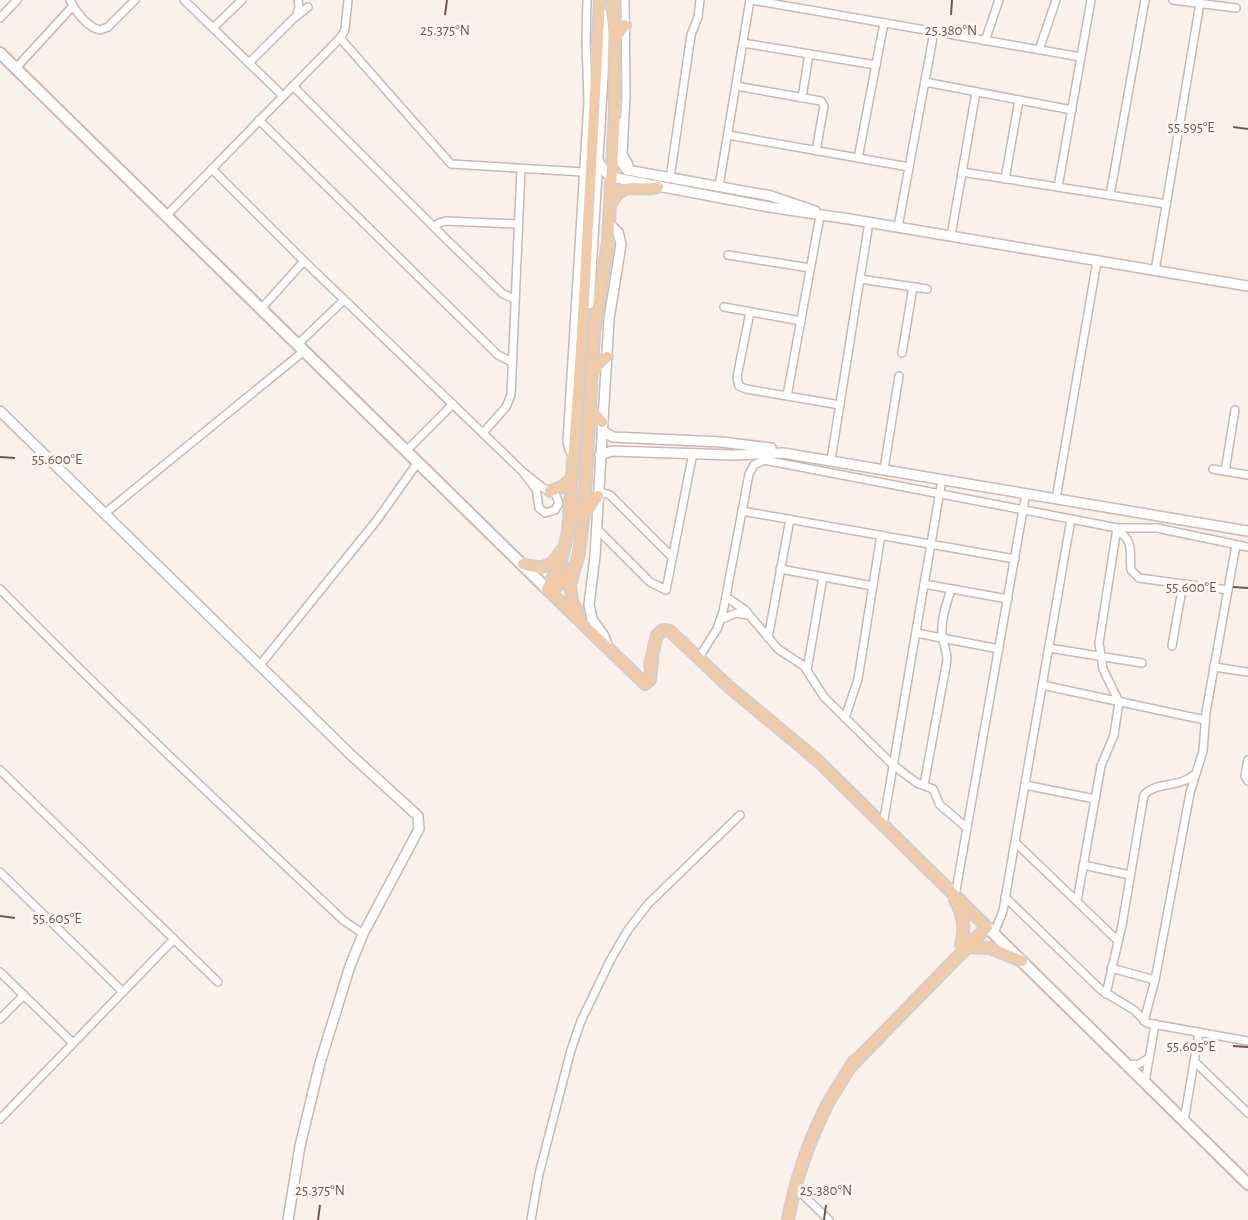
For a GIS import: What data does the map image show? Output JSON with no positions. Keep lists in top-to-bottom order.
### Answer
{
  "coordinates": [
    "25.375°N",
    "25.380°N",
    "55.595°E",
    "55.600°E",
    "55.605°E"
  ]
}
